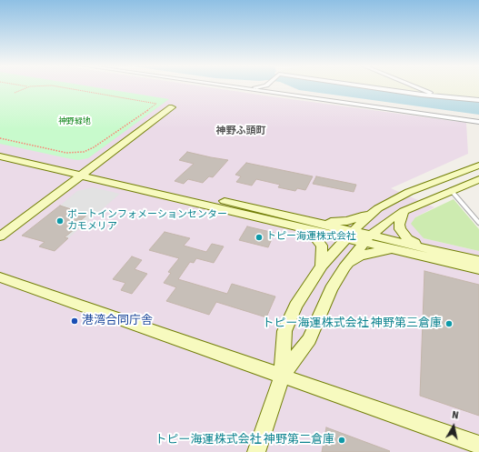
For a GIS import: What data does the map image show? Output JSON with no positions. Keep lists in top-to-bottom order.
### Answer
{
  "districts": ["神野ふ頭町"],
  "parks": ["神野緑地"],
  "places": [
    "ポートインフォメーションセンター カモメリア",
    "トピー海運株式会社",
    "港湾合同庁舎",
    "トピー海運株式会社 神野第三倉庫",
    "トピー海運株式会社 神野第二倉庫"
  ],
  "north": "top"
}
